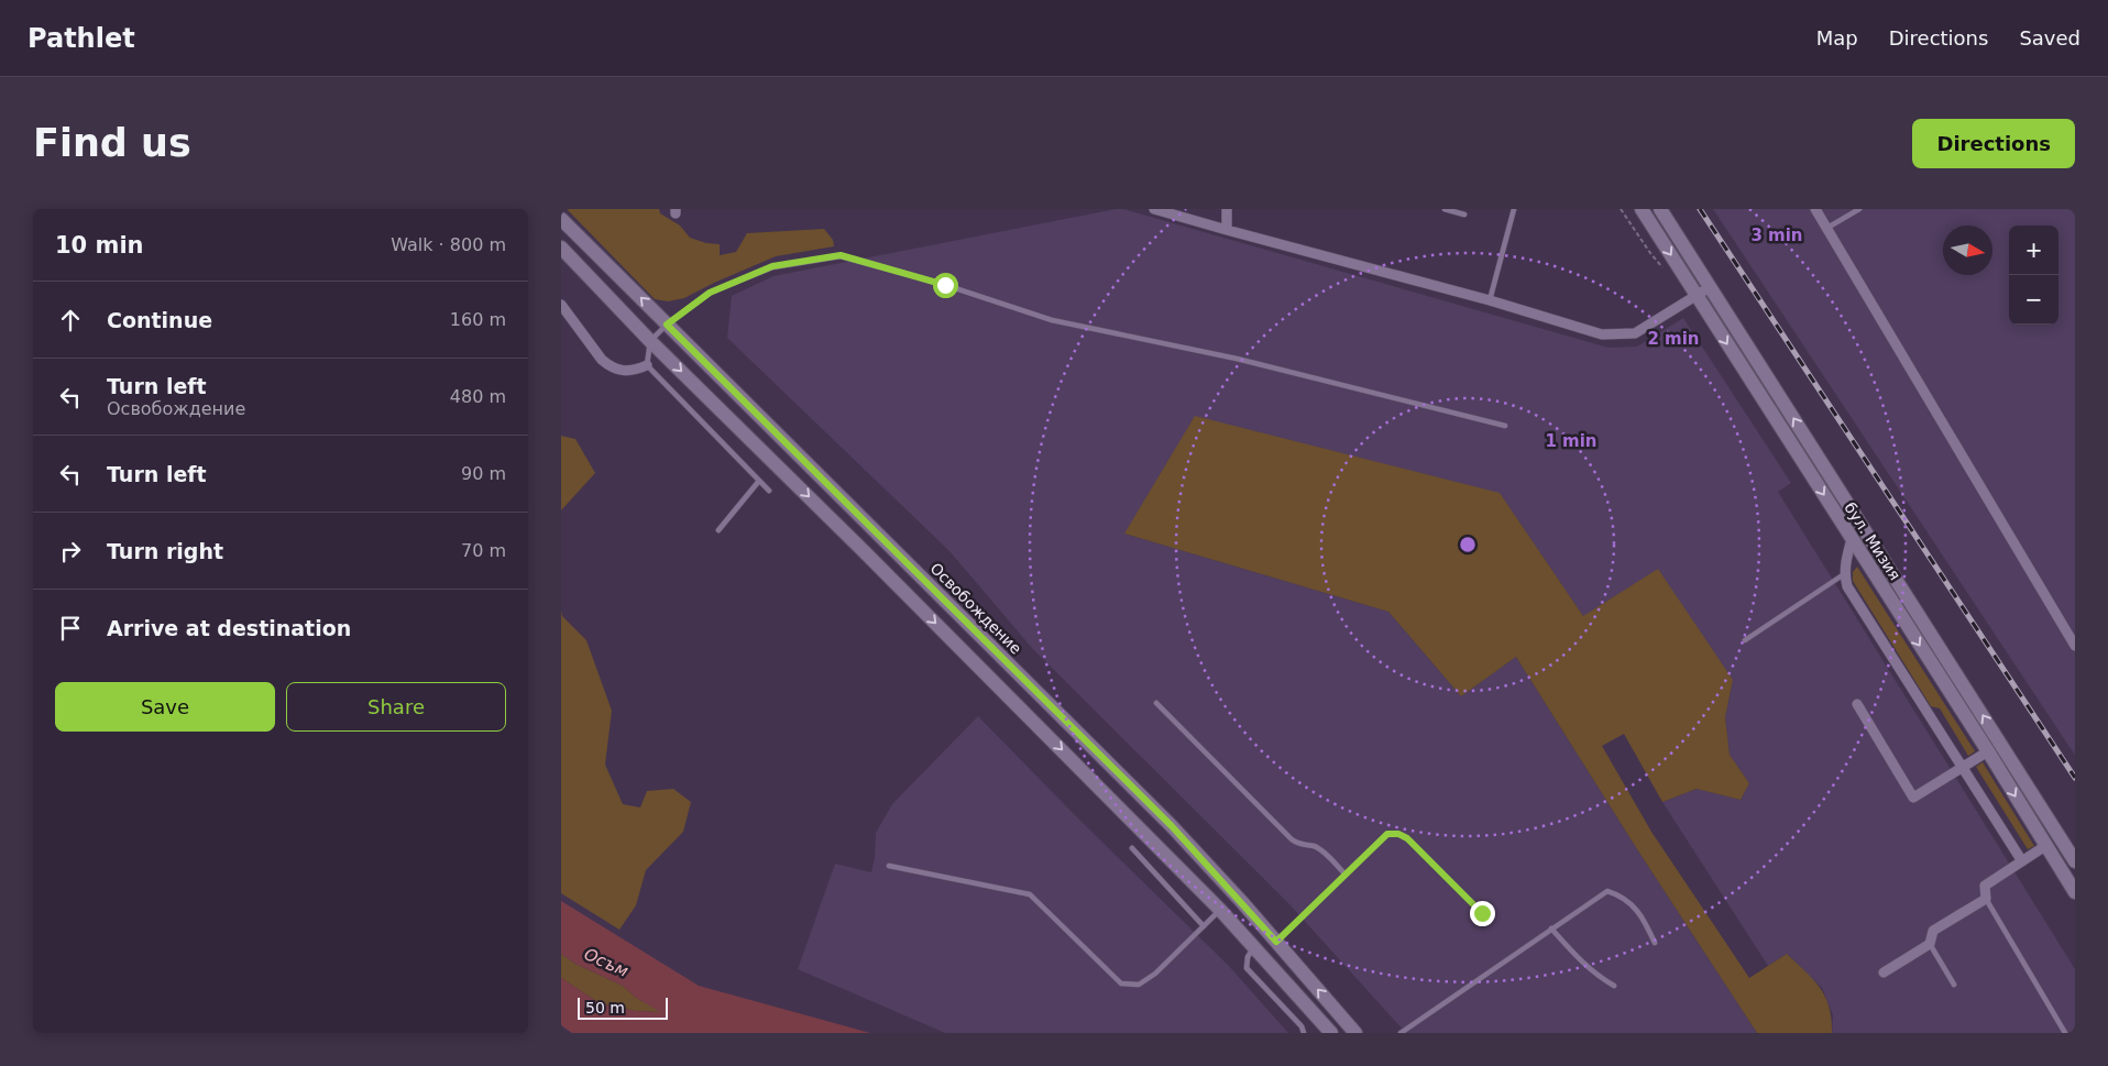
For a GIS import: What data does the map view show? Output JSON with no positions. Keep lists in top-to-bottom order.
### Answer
{
  "streets": {
    "street": ["бул. Мизия", "Освобождение"]
  },
  "water": ["Осъм"],
  "scale_bar": "50 m",
  "north": "right",
  "page": {
    "header": "Pathlet",
    "nav": ["Map", "Directions", "Saved"],
    "buttons": [
      "Directions",
      ["Save", "Share"]
    ],
    "title": "Find us",
    "heading": ["10 min", "Walk · 800 m"],
    "map_buttons": ["+", "−"],
    "list": [
      ["Continue", "160 m"],
      ["Turn left", "Освобождение", "480 m"],
      ["Turn left", "90 m"],
      ["Turn right", "70 m"],
      "Arrive at destination"
    ],
    "scale": "50 m"
  },
  "rings": ["3 min", "2 min", "1 min"]
}
